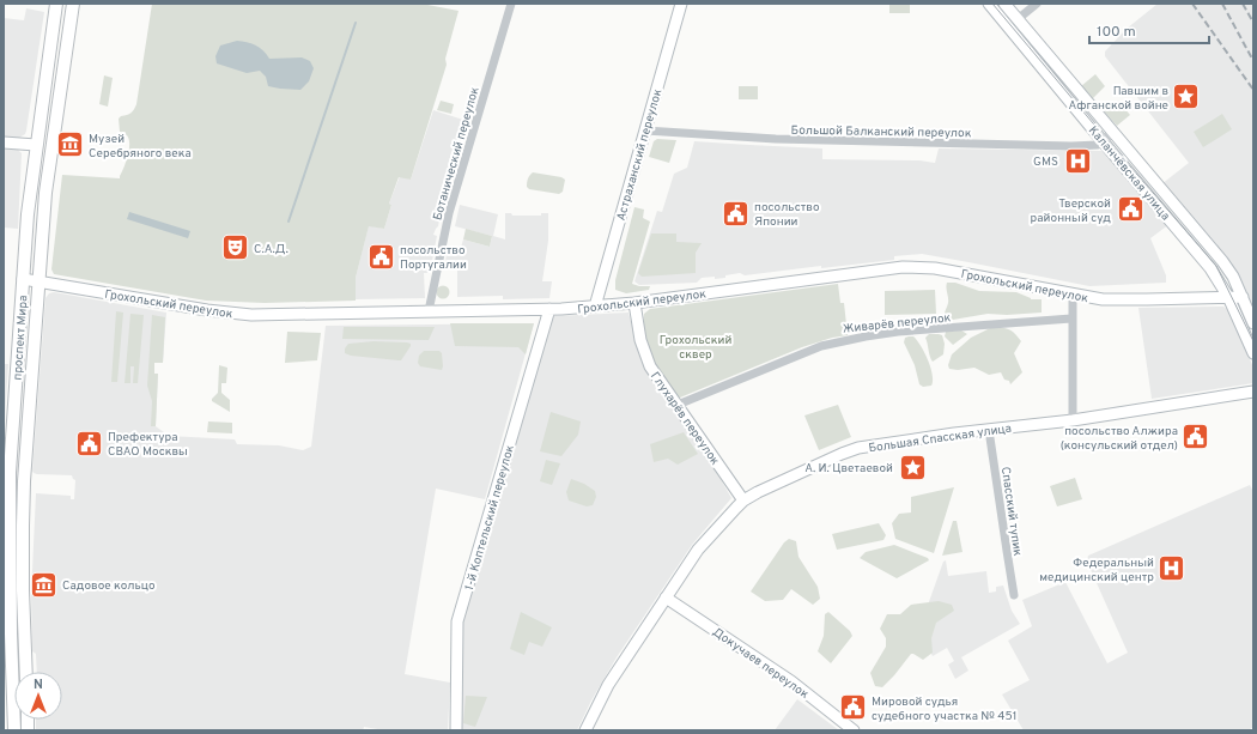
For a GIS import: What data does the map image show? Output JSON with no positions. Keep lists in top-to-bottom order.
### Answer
{
  "streets": {
    "main road": ["проспект Мира"],
    "street": [
      "Большой Балканский переулок",
      "Ботанический переулок",
      "Астраханский переулок",
      "Каланчёвская улица",
      "Грохольский переулок",
      "Живарёв переулок",
      "Глухарёв переулок",
      "Большая Спасская улица",
      "Спасский тупик",
      "1-й Коптельский переулок",
      "Докучаев переулок"
    ]
  },
  "crossings": [
    ["Большой Балканский переулок", "Астраханский переулок"],
    ["Большой Балканский переулок", "Каланчёвская улица"],
    ["Ботанический переулок", "Грохольский переулок"],
    ["Астраханский переулок", "Грохольский переулок"],
    ["Каланчёвская улица", "Грохольский переулок"],
    ["Грохольский переулок", "проспект Мира"],
    ["Грохольский переулок", "Глухарёв переулок"],
    ["Грохольский переулок", "1-й Коптельский переулок"],
    ["Живарёв переулок", "Глухарёв переулок"],
    ["Глухарёв переулок", "Большая Спасская улица"],
    ["Большая Спасская улица", "Спасский тупик"],
    ["Большая Спасская улица", "Докучаев переулок"]
  ],
  "parks": ["Грохольский сквер"],
  "places": {
    "place": ["Павшим в Афганской войне", "А. И. Цветаевой"],
    "museum": ["Музей Серебряного века", "Садовое кольцо"],
    "hospital": ["GMS", "Федеральный медицинский центр"],
    "public building": [
      "Тверской районный суд",
      "посольство Японии",
      "посольство Португалии",
      "посольство Алжира (консульский отдел)",
      "Префектура СВАО Москвы",
      "Мировой судья судебного участка № 451"
    ],
    "theatre": ["С.А.Д."]
  },
  "scale_bar": "100 m",
  "north": "top"
}
